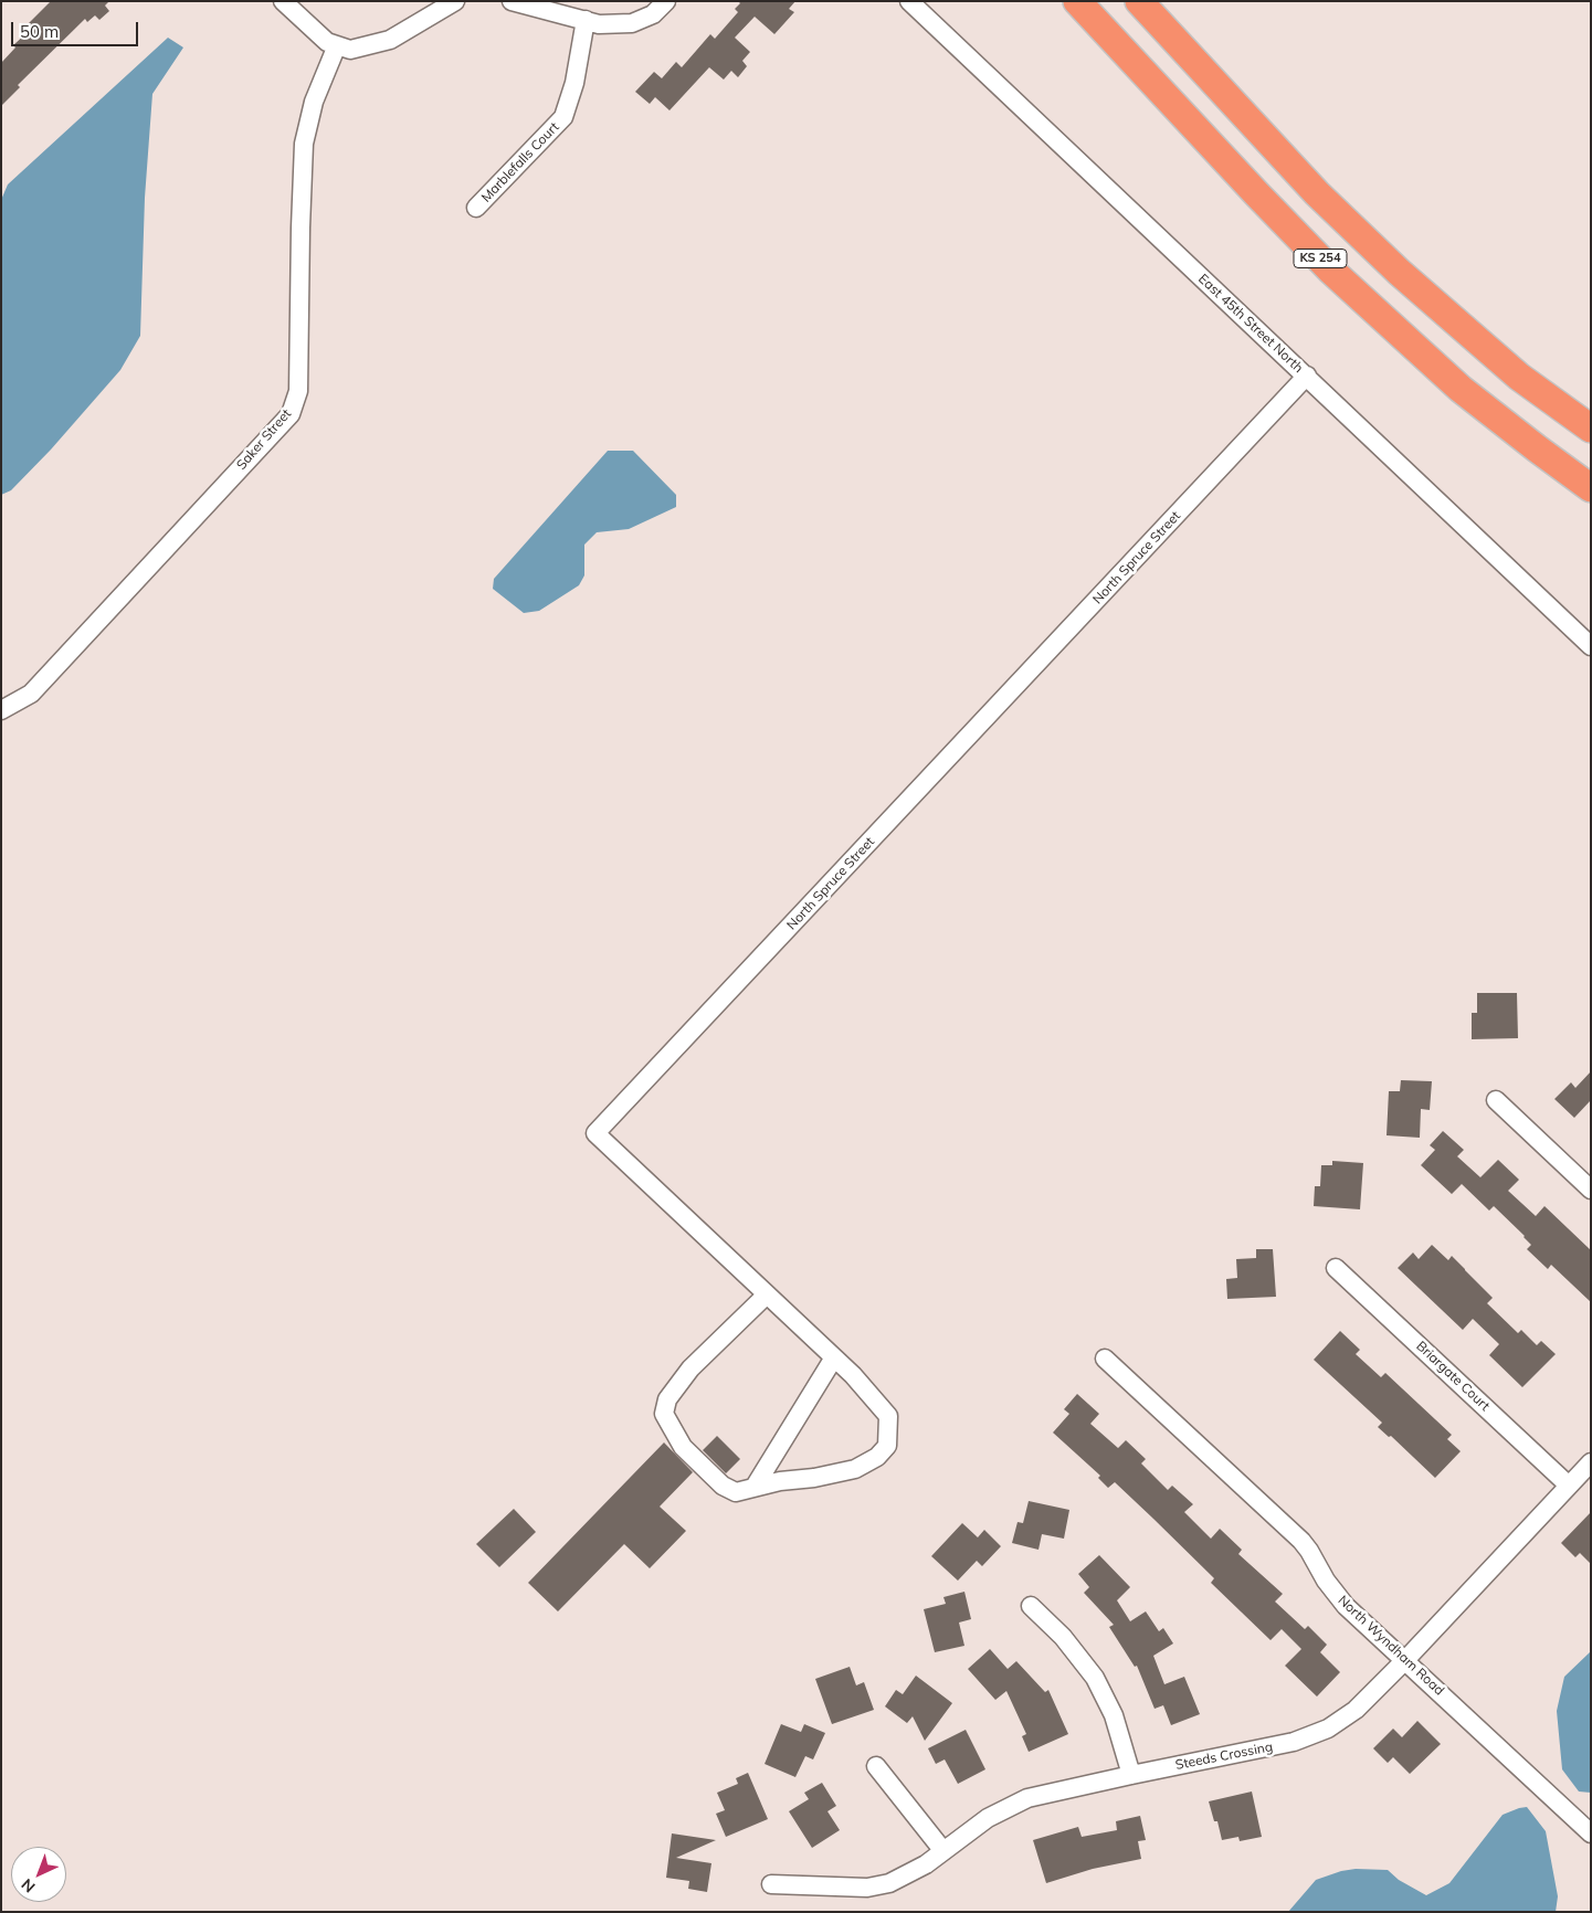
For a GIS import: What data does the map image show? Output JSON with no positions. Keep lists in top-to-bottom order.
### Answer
{
  "streets": {
    "highway": ["KS 254"],
    "street": [
      "Marblefalls Court",
      "East 45th Street North",
      "Saker Street",
      "North Spruce Street",
      "Briargate Court",
      "North Wyndham Road",
      "Steeds Crossing"
    ]
  },
  "crossings": [
    ["East 45th Street North", "North Spruce Street"],
    ["Briargate Court", "Steeds Crossing"],
    ["North Wyndham Road", "Steeds Crossing"]
  ],
  "scale_bar": "50 m",
  "north": "bottom left"
}
